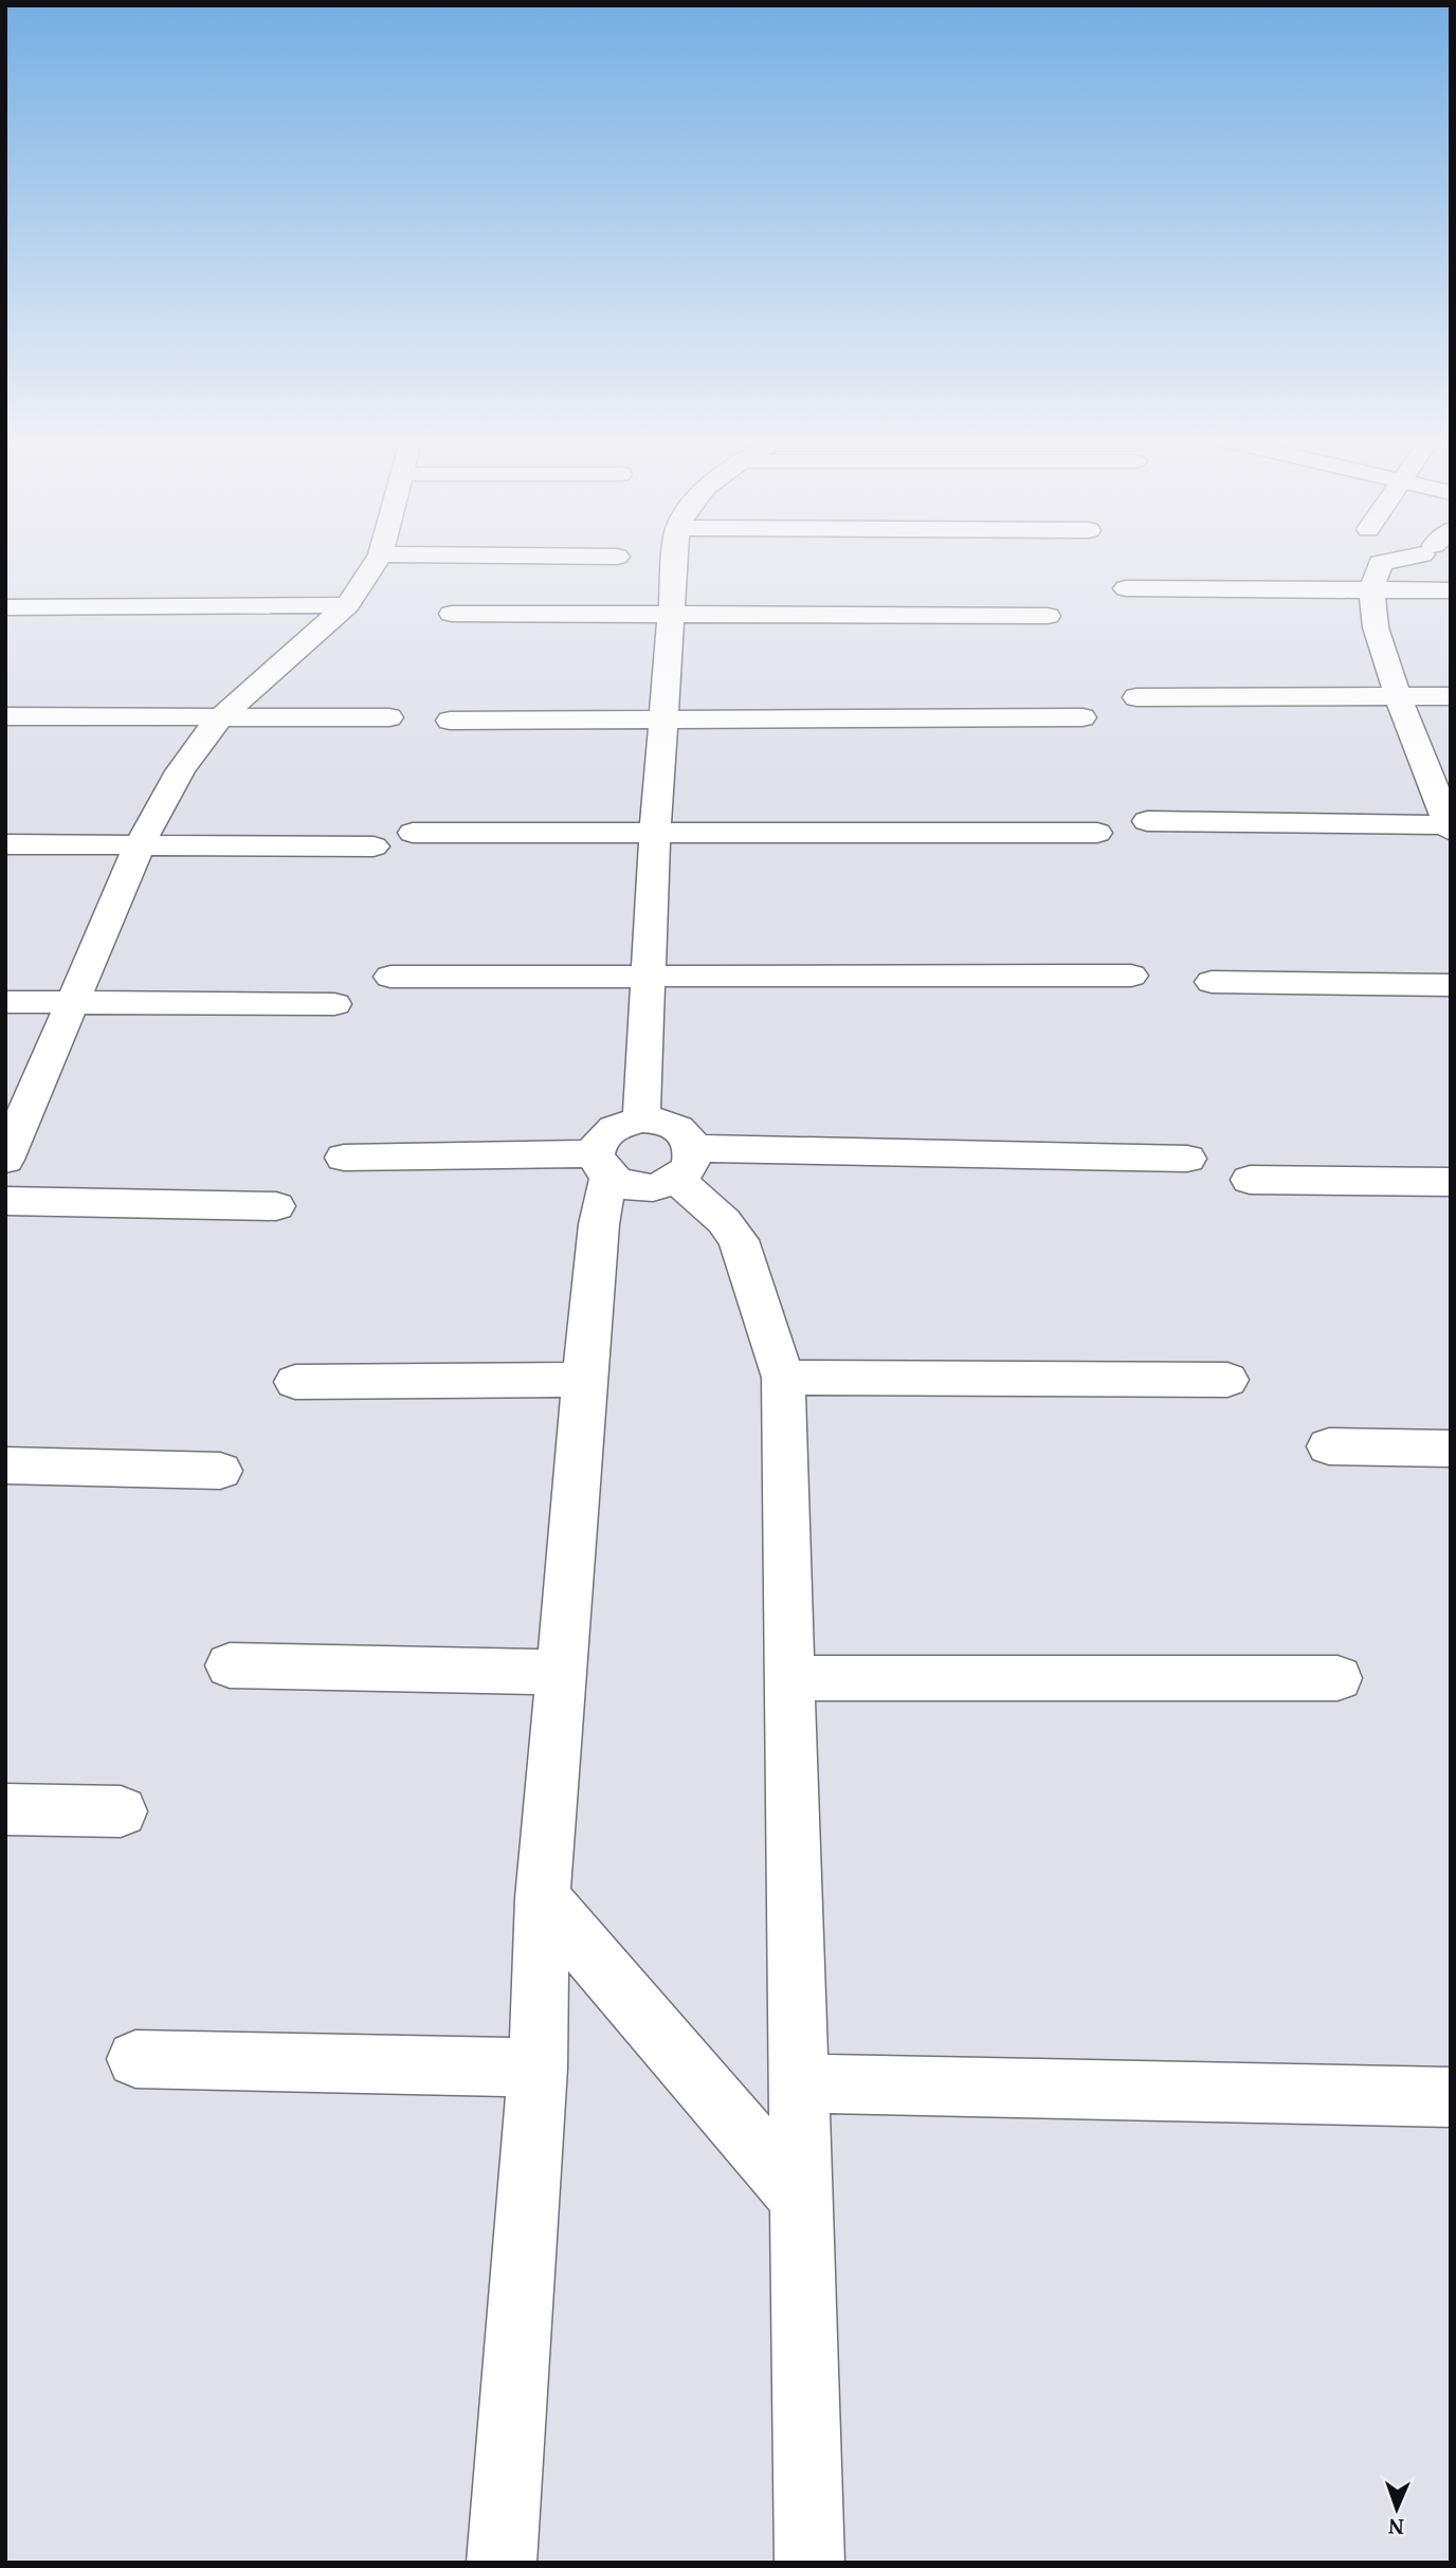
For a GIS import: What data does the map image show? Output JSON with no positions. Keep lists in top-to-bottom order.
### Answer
{
  "north": "bottom"
}
